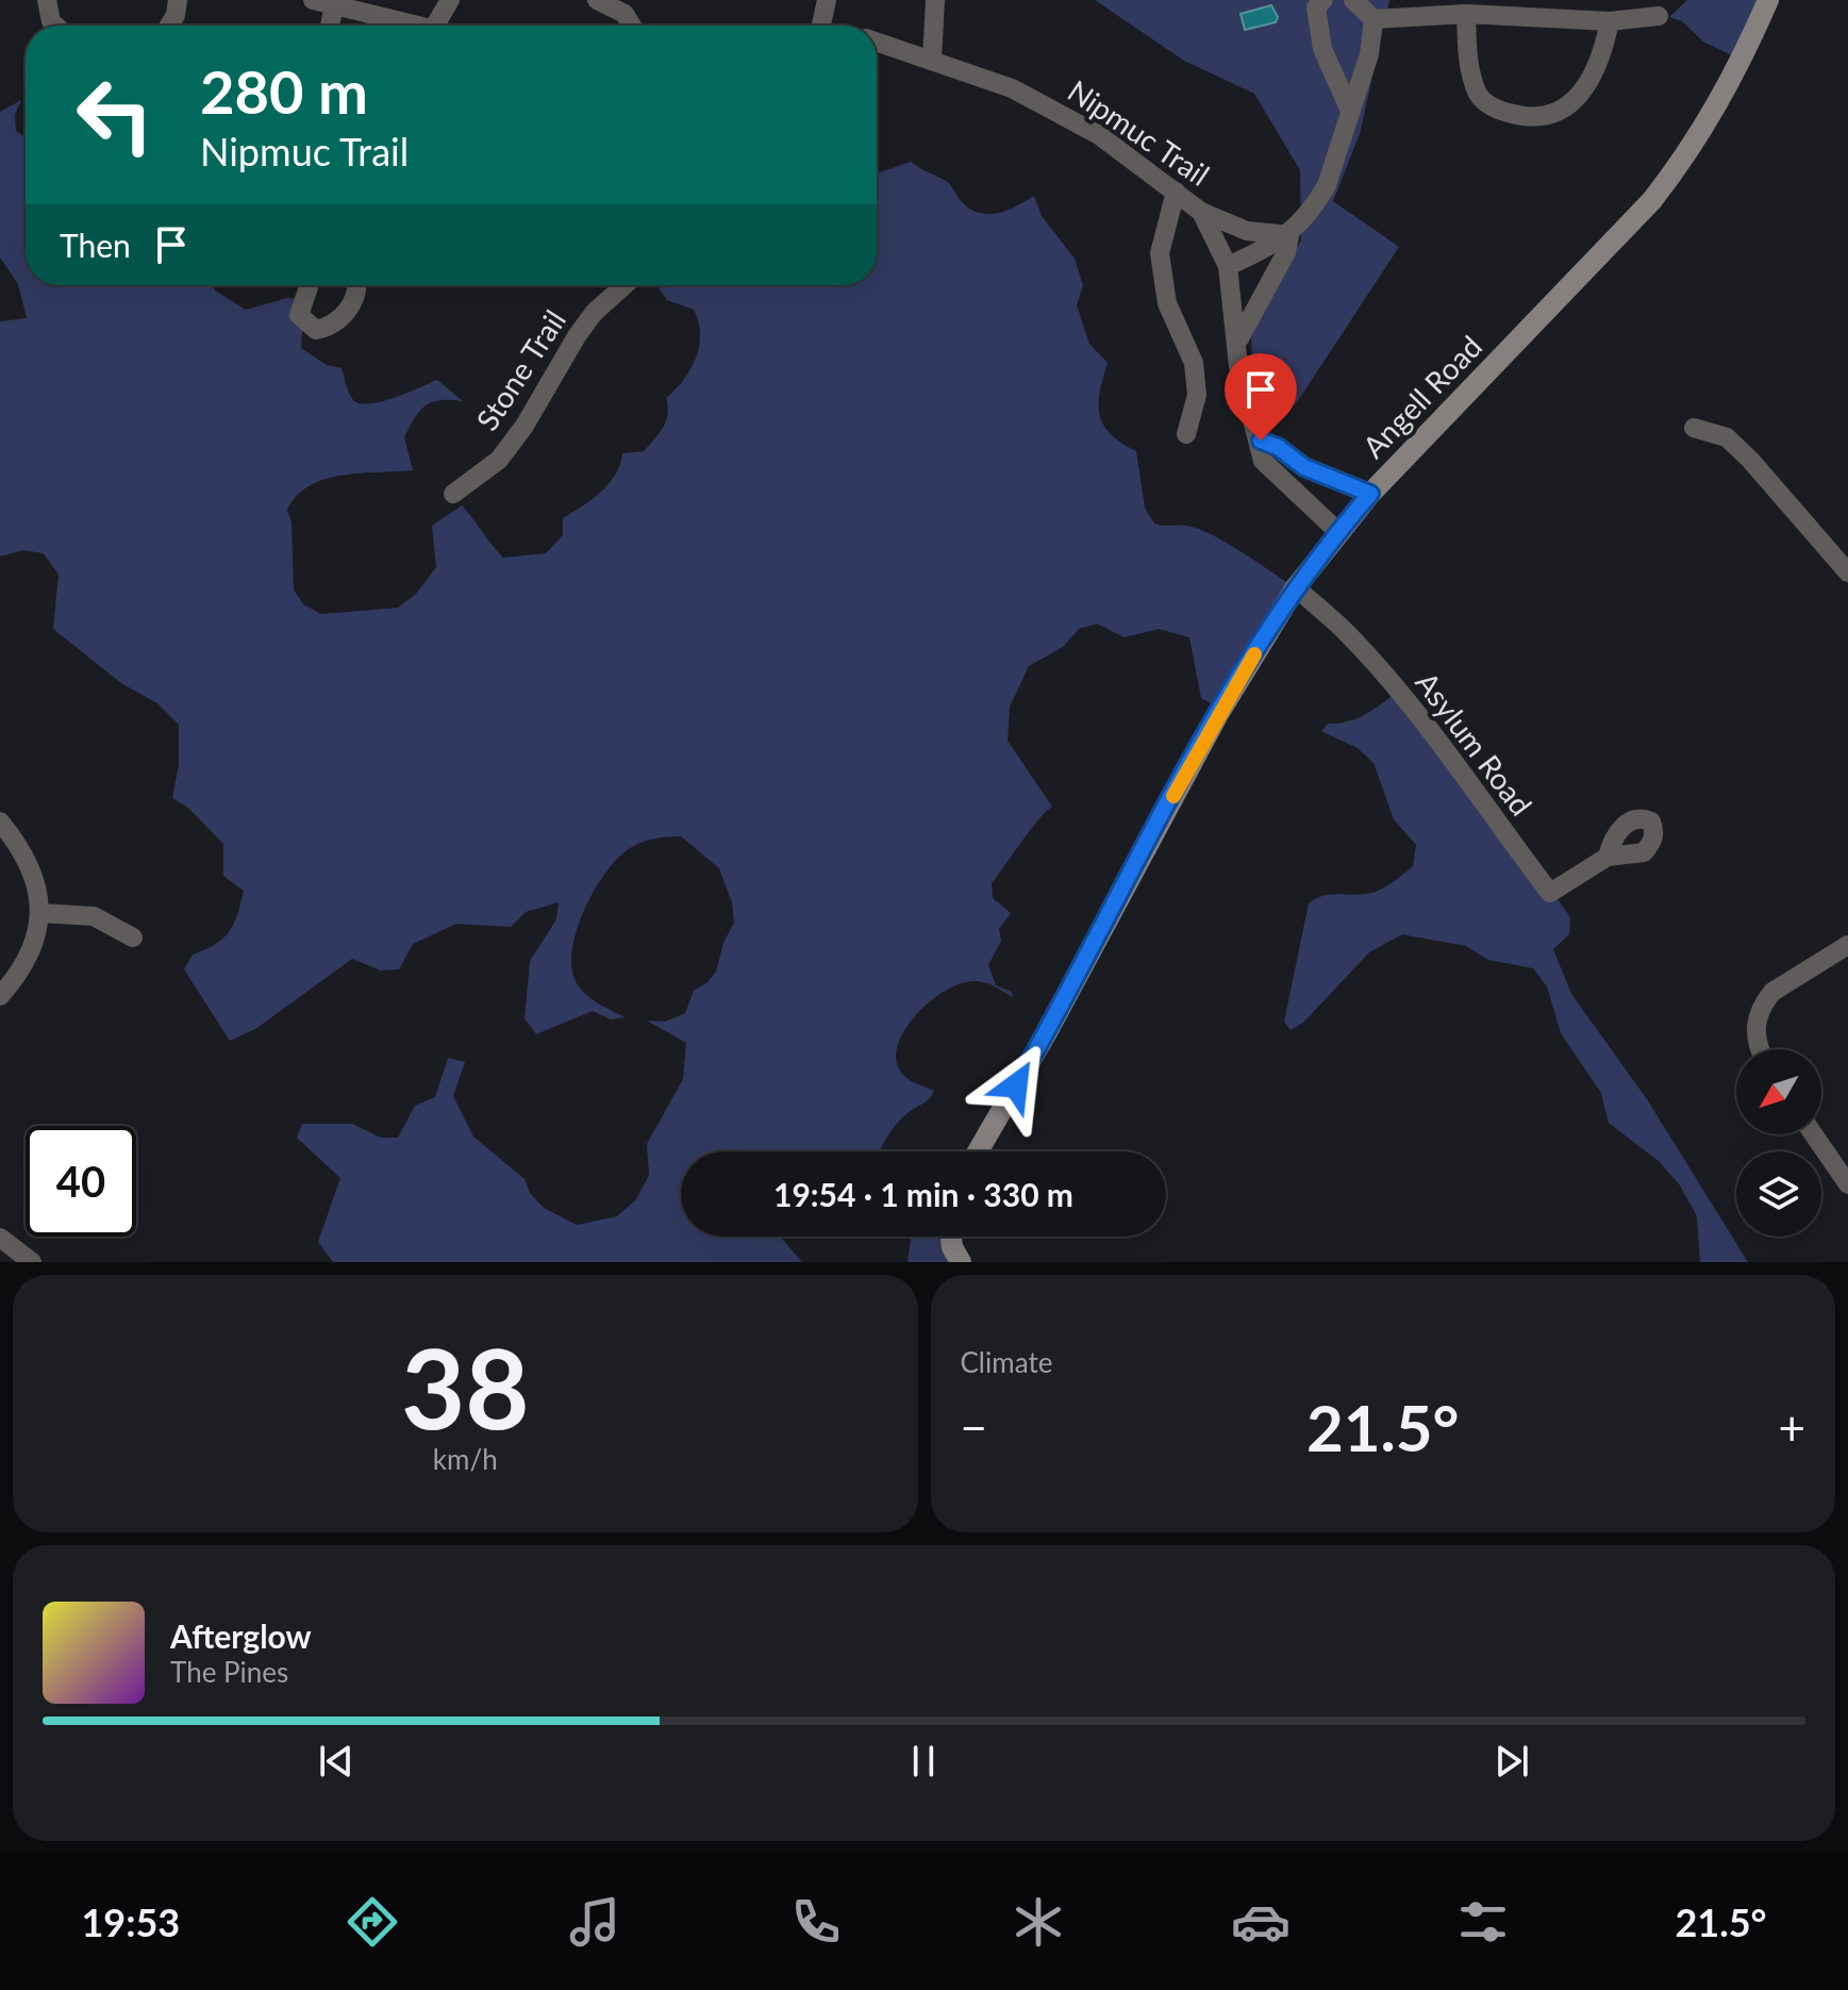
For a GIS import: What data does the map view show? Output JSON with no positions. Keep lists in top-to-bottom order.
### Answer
{
  "streets": {
    "street": [
      "Nipmuc Trail",
      "Stone Trail",
      "Angell Road",
      "Asylum Road"
    ]
  },
  "crossings": [
    ["Nipmuc Trail", "Angell Road"],
    ["Angell Road", "Asylum Road"]
  ],
  "north": "bottom left",
  "page": {
    "turn": ["280 m", "Nipmuc Trail"],
    "then": "Then",
    "limit": "40",
    "trip": "19:54 · 1 min · 330 m",
    "tile": [
      ["38", "km/h"],
      "Climate"
    ],
    "heat": ["−", "21.5°", "+"],
    "song": ["Afterglow", "The Pines"],
    "tabs": ["19:53", "21.5°"]
  }
}
